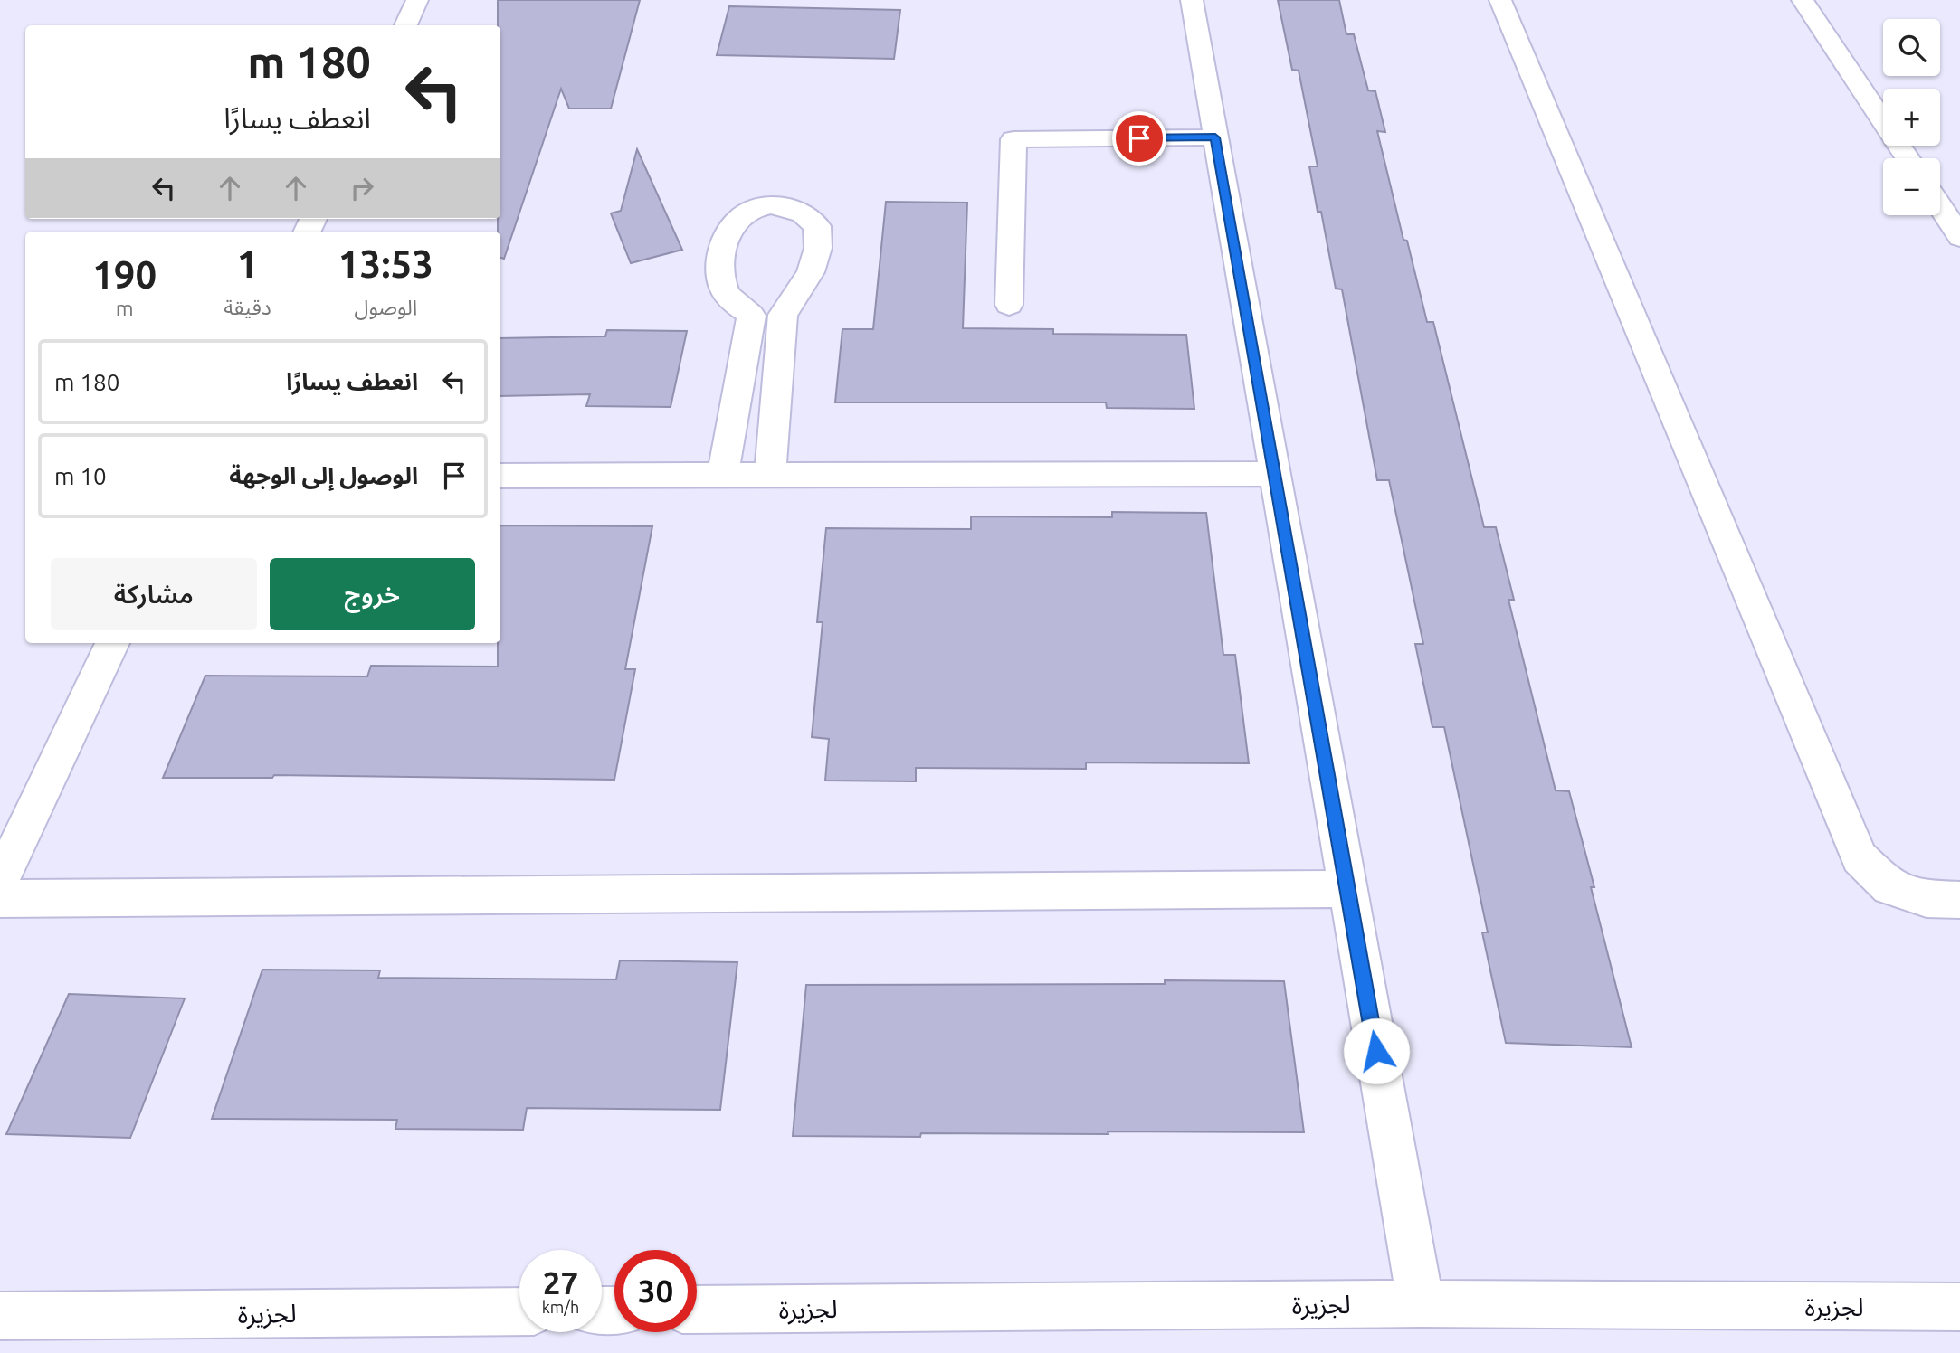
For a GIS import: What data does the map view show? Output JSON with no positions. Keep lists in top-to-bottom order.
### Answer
{
  "streets": {
    "street": ["لجزيرة"]
  },
  "page": {
    "map_buttons": ["+", "−"],
    "turn": ["180 m", "انعطف يسارًا"],
    "eta": [
      "13:53",
      "الوصول",
      "1",
      "دقيقة",
      "190",
      "m"
    ],
    "list": [
      {
        "name": "انعطف يسارًا",
        "value": "180 m"
      },
      {
        "name": "الوصول إلى الوجهة",
        "value": "10 m"
      }
    ],
    "buttons": ["خروج", "مشاركة"],
    "speed": "27 km/h",
    "limit": "30"
  }
}
